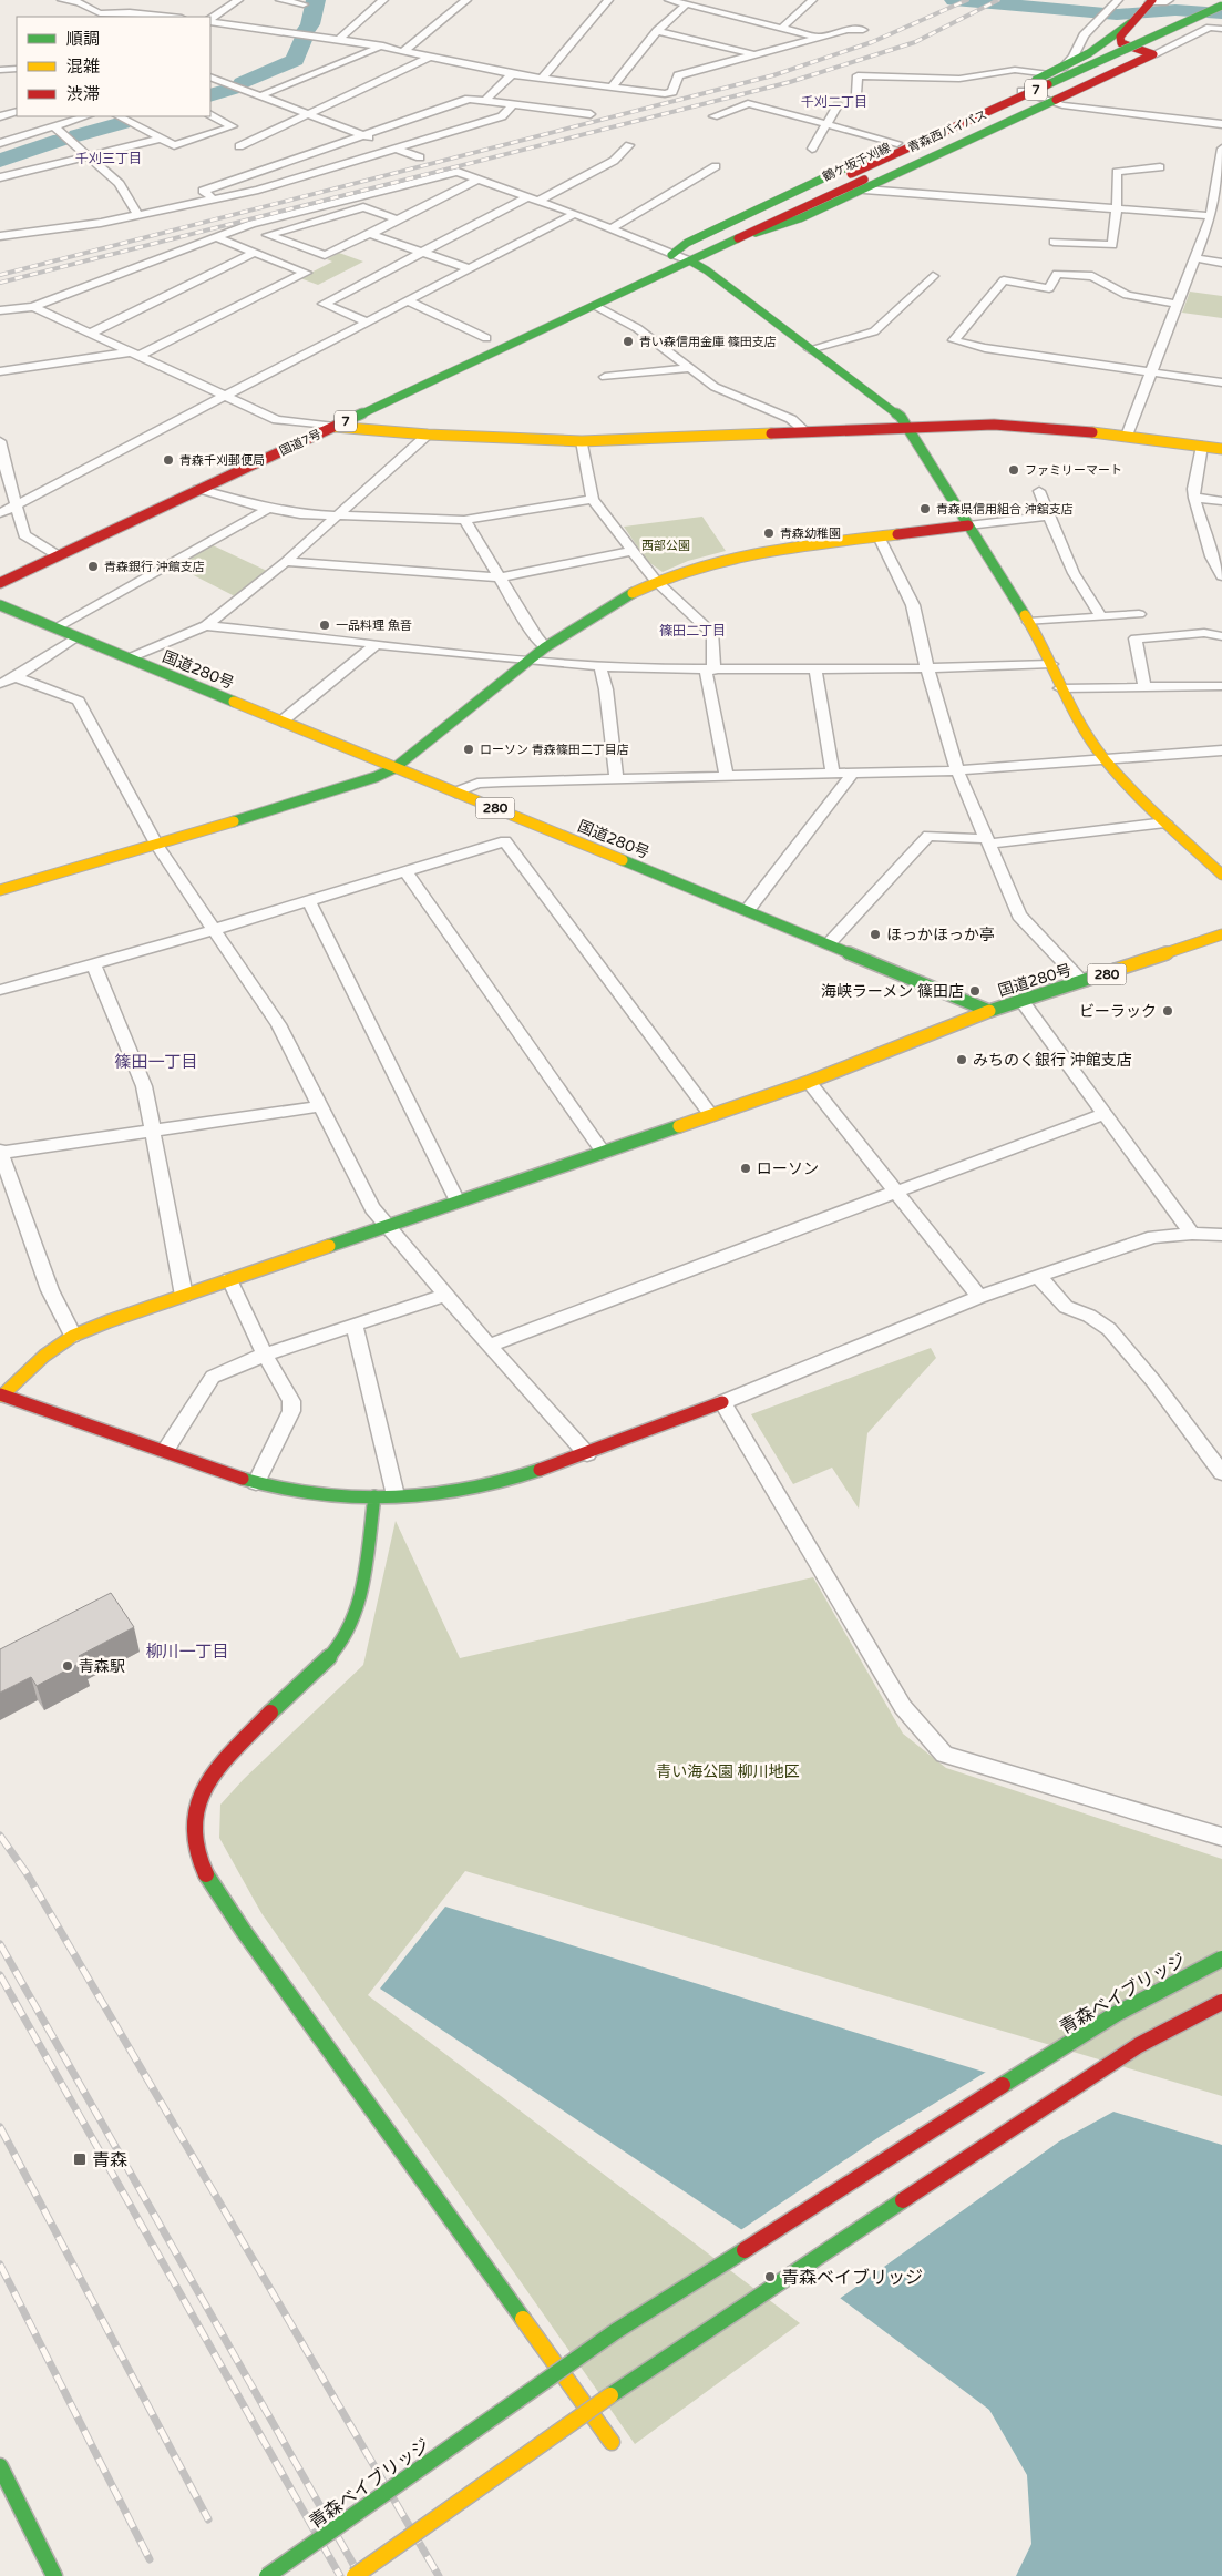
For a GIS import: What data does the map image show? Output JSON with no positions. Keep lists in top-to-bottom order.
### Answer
{
  "streets": {
    "main road": [
      "7",
      "青森西バイパス",
      "鶴ケ坂千刈線",
      "国道7号",
      "国道280号",
      "280",
      "青森ベイブリッジ"
    ]
  },
  "crossings": [
    ["7", "青森西バイパス"],
    ["7", "鶴ケ坂千刈線"],
    ["青森西バイパス", "鶴ケ坂千刈線"],
    ["青森西バイパス", "国道7号"]
  ],
  "districts": [
    "千刈二丁目",
    "千刈三丁目",
    "篠田二丁目",
    "篠田一丁目",
    "柳川一丁目"
  ],
  "parks": ["西部公園", "青い海公園 柳川地区"],
  "places": {
    "other": [
      "青い森信用金庫 篠田支店",
      "青森千刈郵便局",
      "ファミリーマート",
      "青森県信用組合 沖舘支店",
      "青森幼稚園",
      "青森銀行 沖館支店",
      "一品料理 魚音",
      "ローソン 青森篠田二丁目店",
      "ほっかほっか亭",
      "海峡ラーメン 篠田店",
      "ビーラック",
      "みちのく銀行 沖館支店",
      "ローソン",
      "青森駅",
      "青森ベイブリッジ"
    ],
    "transit": ["青森"]
  },
  "legend": ["順調", "混雑", "渋滞"]
}
